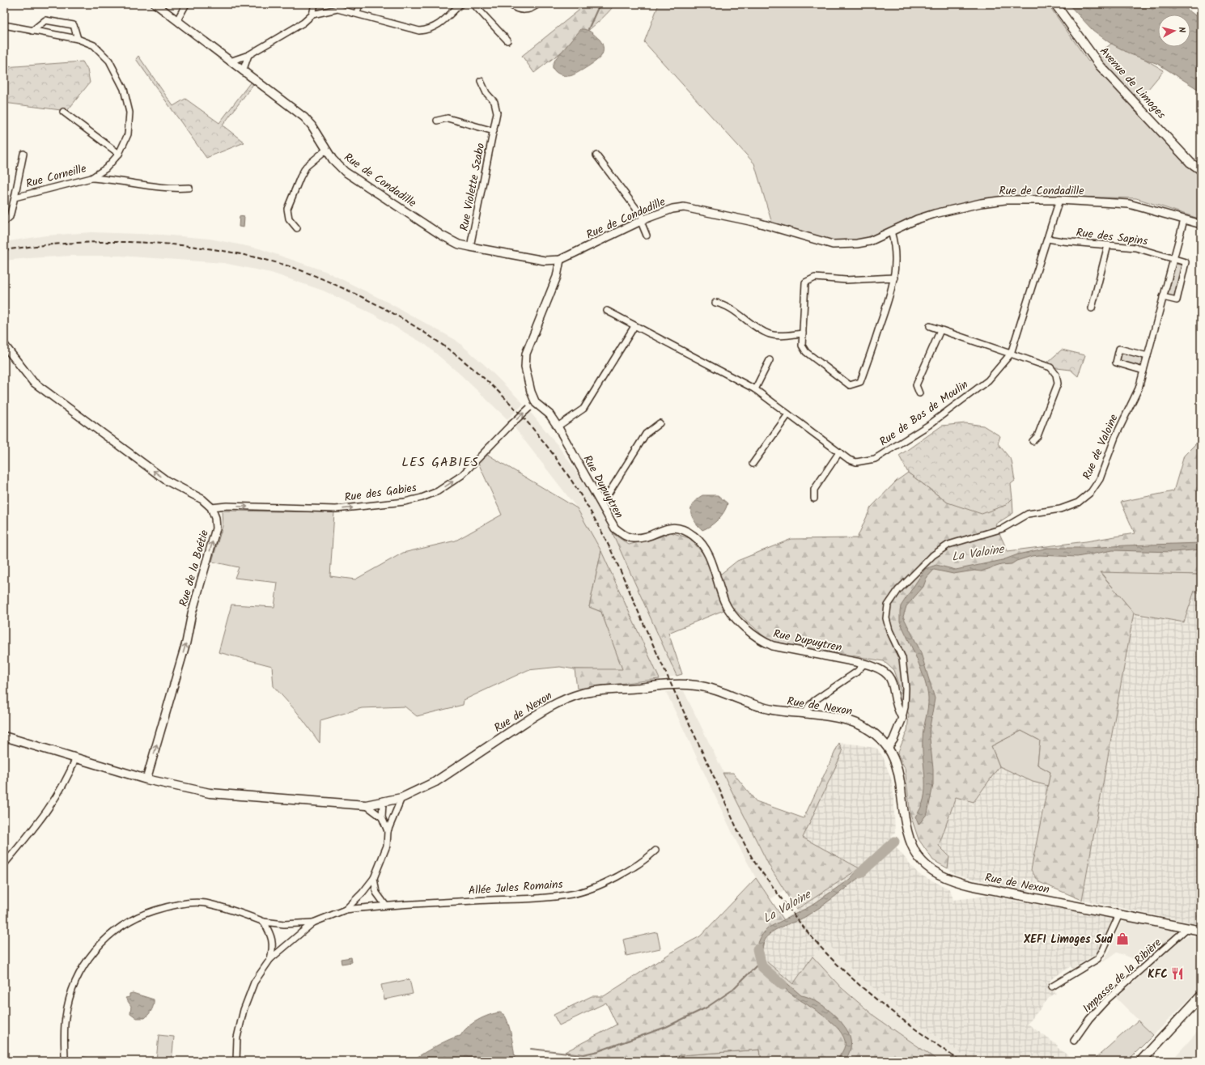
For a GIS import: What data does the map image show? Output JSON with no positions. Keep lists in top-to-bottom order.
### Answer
{
  "streets": {
    "main road": ["Avenue de Limoges", "Rue de Nexon"],
    "street": [
      "Rue Corneille",
      "Rue de Condadille",
      "Rue Violette Szabo",
      "Rue des Sapins",
      "Rue de Bos de Moulin",
      "Rue de Valoine",
      "Rue Dupuytren",
      "Rue des Gabies",
      "Rue de la Boétie",
      "Allée Jules Romains",
      "Impasse de la Ribière"
    ]
  },
  "crossings": [
    ["Rue de Condadille", "Rue Violette Szabo"],
    ["Rue de Condadille", "Rue de Bos de Moulin"],
    ["Rue de Condadille", "Rue de Valoine"],
    ["Rue des Sapins", "Rue de Bos de Moulin"],
    ["Rue des Sapins", "Rue de Valoine"],
    ["Rue de Valoine", "Rue Dupuytren"],
    ["Rue de Valoine", "Rue de Nexon"],
    ["Rue Dupuytren", "Rue des Gabies"],
    ["Rue des Gabies", "Rue de la Boétie"],
    ["Rue de la Boétie", "Rue de Nexon"],
    ["Rue de Nexon", "Impasse de la Ribière"]
  ],
  "one_way": ["Rue des Gabies", "Rue de la Boétie"],
  "districts": ["LES GABIES"],
  "water": ["La Valoine"],
  "places": {
    "shop": ["XEFI Limoges Sud"],
    "restaurant": ["KFC"]
  },
  "north": "right"
}
